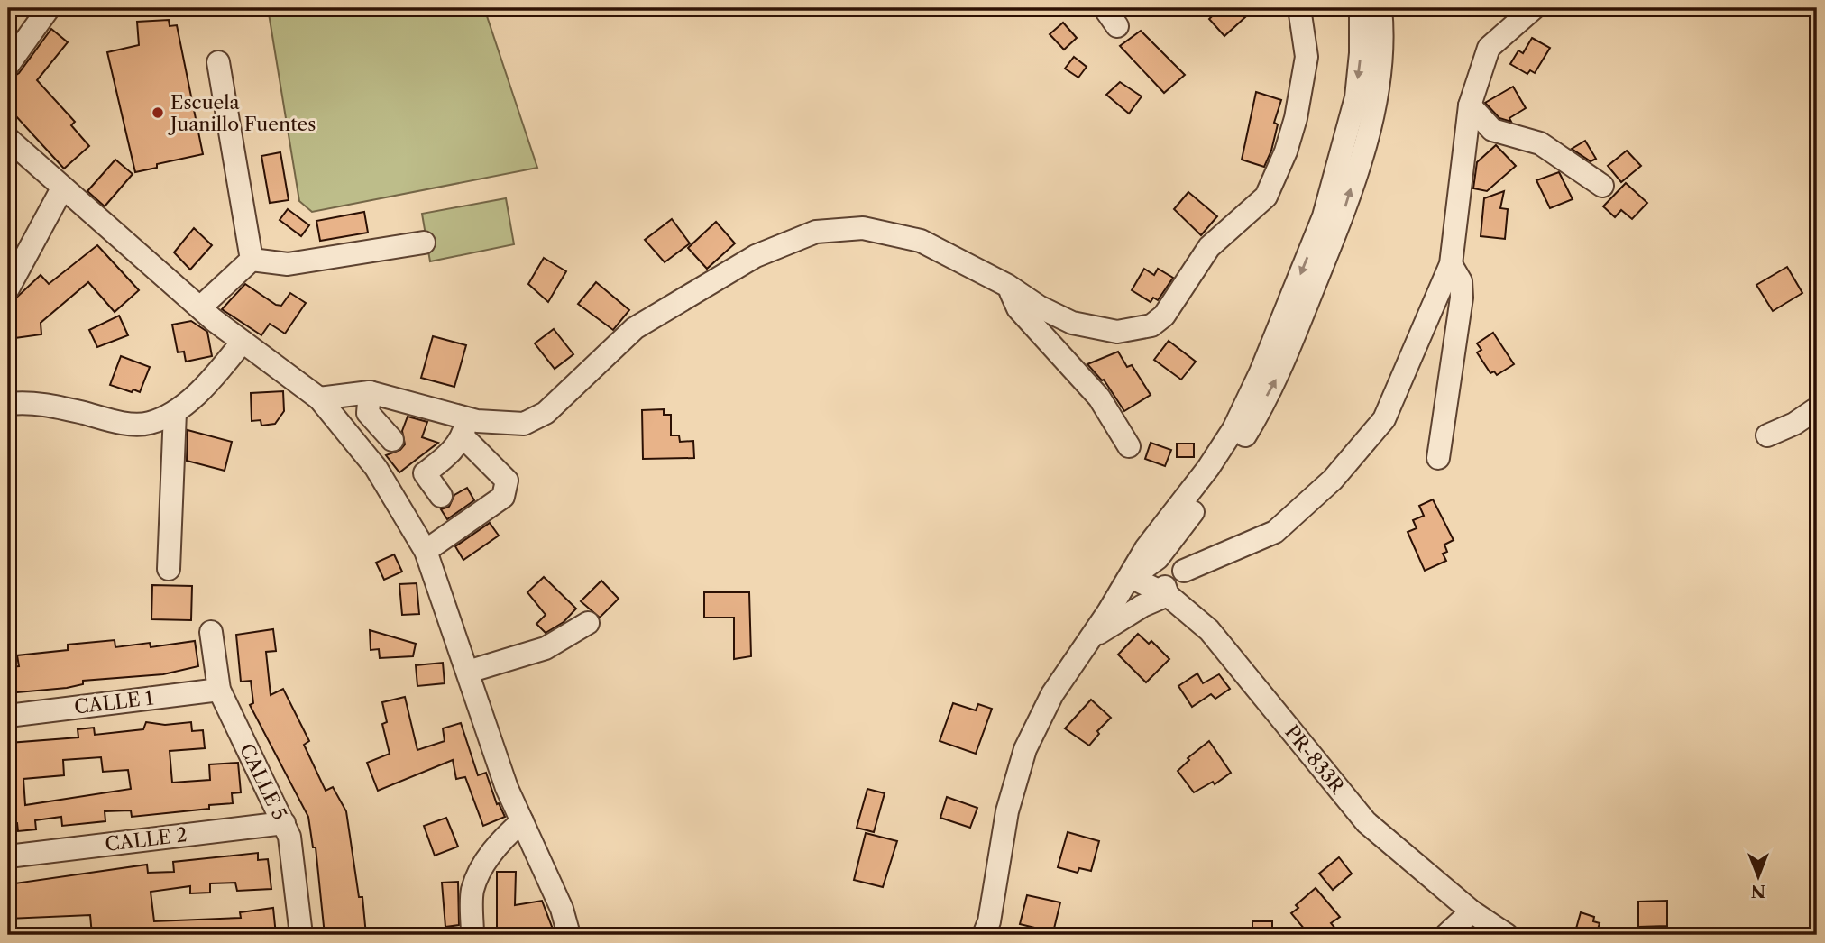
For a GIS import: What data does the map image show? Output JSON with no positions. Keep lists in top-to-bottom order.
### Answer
{
  "streets": {
    "street": [
      "CALLE 1",
      "PR-833R",
      "CALLE 5",
      "CALLE 2"
    ]
  },
  "crossings": [
    ["CALLE 1", "CALLE 5"],
    ["CALLE 5", "CALLE 2"]
  ],
  "places": ["Escuela Juanillo Fuentes"],
  "north": "bottom"
}
